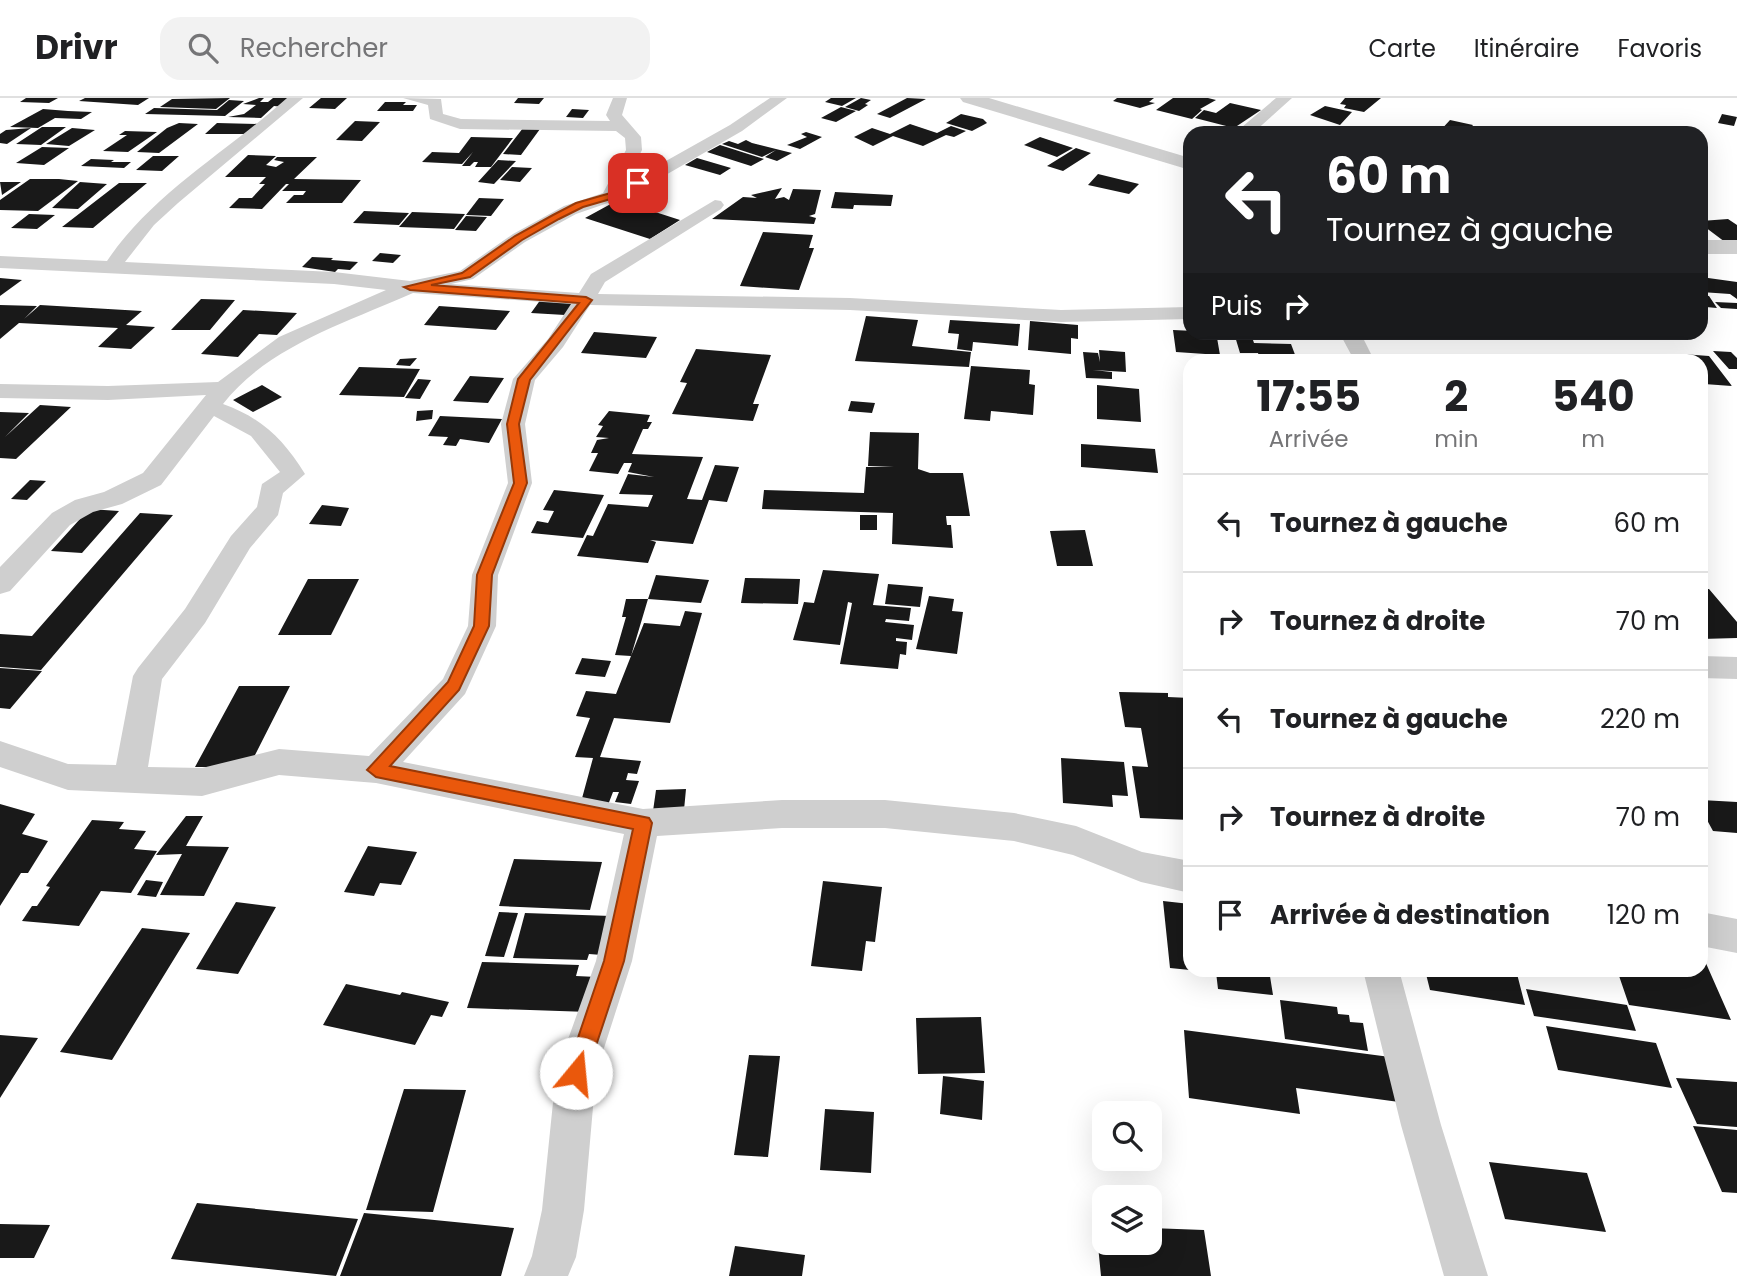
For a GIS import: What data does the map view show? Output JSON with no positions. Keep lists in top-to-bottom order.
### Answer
{
  "page": {
    "header": "Drivr",
    "search": "Rechercher",
    "nav": ["Carte", "Itinéraire", "Favoris"],
    "turn": ["60 m", "Tournez à gauche"],
    "then": "Puis",
    "eta": [
      "17:55",
      "Arrivée",
      "2",
      "min",
      "540",
      "m"
    ],
    "list": [
      {
        "name": "Tournez à gauche",
        "value": "60 m"
      },
      {
        "name": "Tournez à droite",
        "value": "70 m"
      },
      {
        "name": "Tournez à gauche",
        "value": "220 m"
      },
      {
        "name": "Tournez à droite",
        "value": "70 m"
      },
      {
        "name": "Arrivée à destination",
        "value": "120 m"
      }
    ]
  }
}
